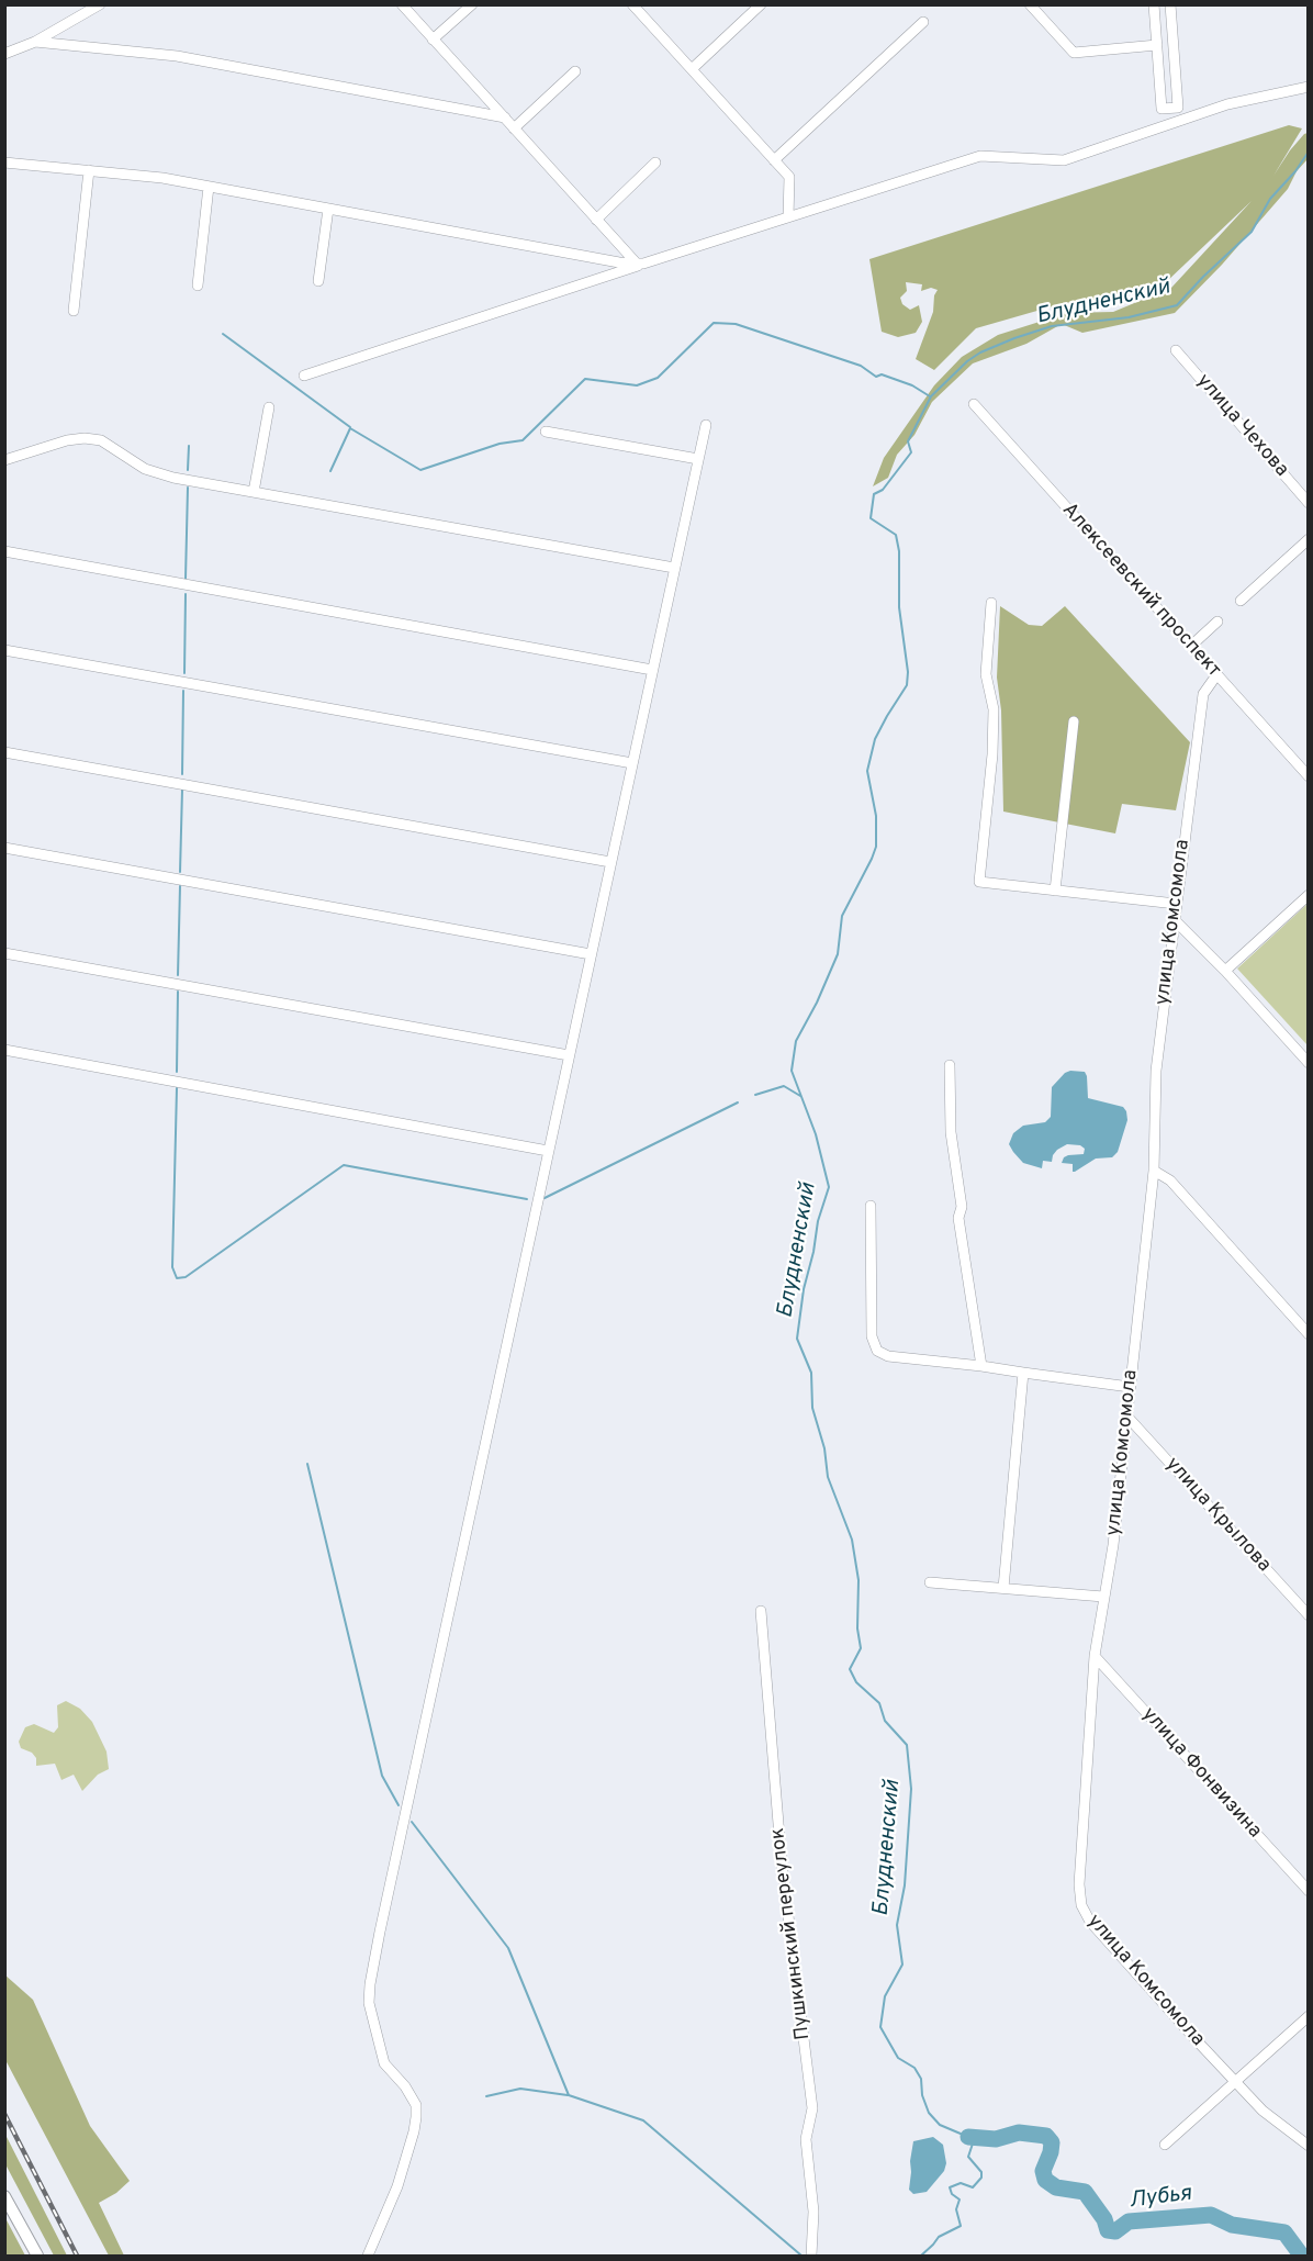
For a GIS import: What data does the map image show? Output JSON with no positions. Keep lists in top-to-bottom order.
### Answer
{
  "streets": {
    "street": [
      "улица Чехова",
      "Алексеевский проспект",
      "улица Комсомола",
      "улица Крылова",
      "улица Фонвизина",
      "Пушкинский переулок"
    ]
  },
  "crossings": [
    ["Алексеевский проспект", "улица Комсомола"],
    ["улица Комсомола", "улица Крылова"],
    ["улица Комсомола", "улица Фонвизина"]
  ],
  "water": ["Блудненский", "Лубья"]
}
